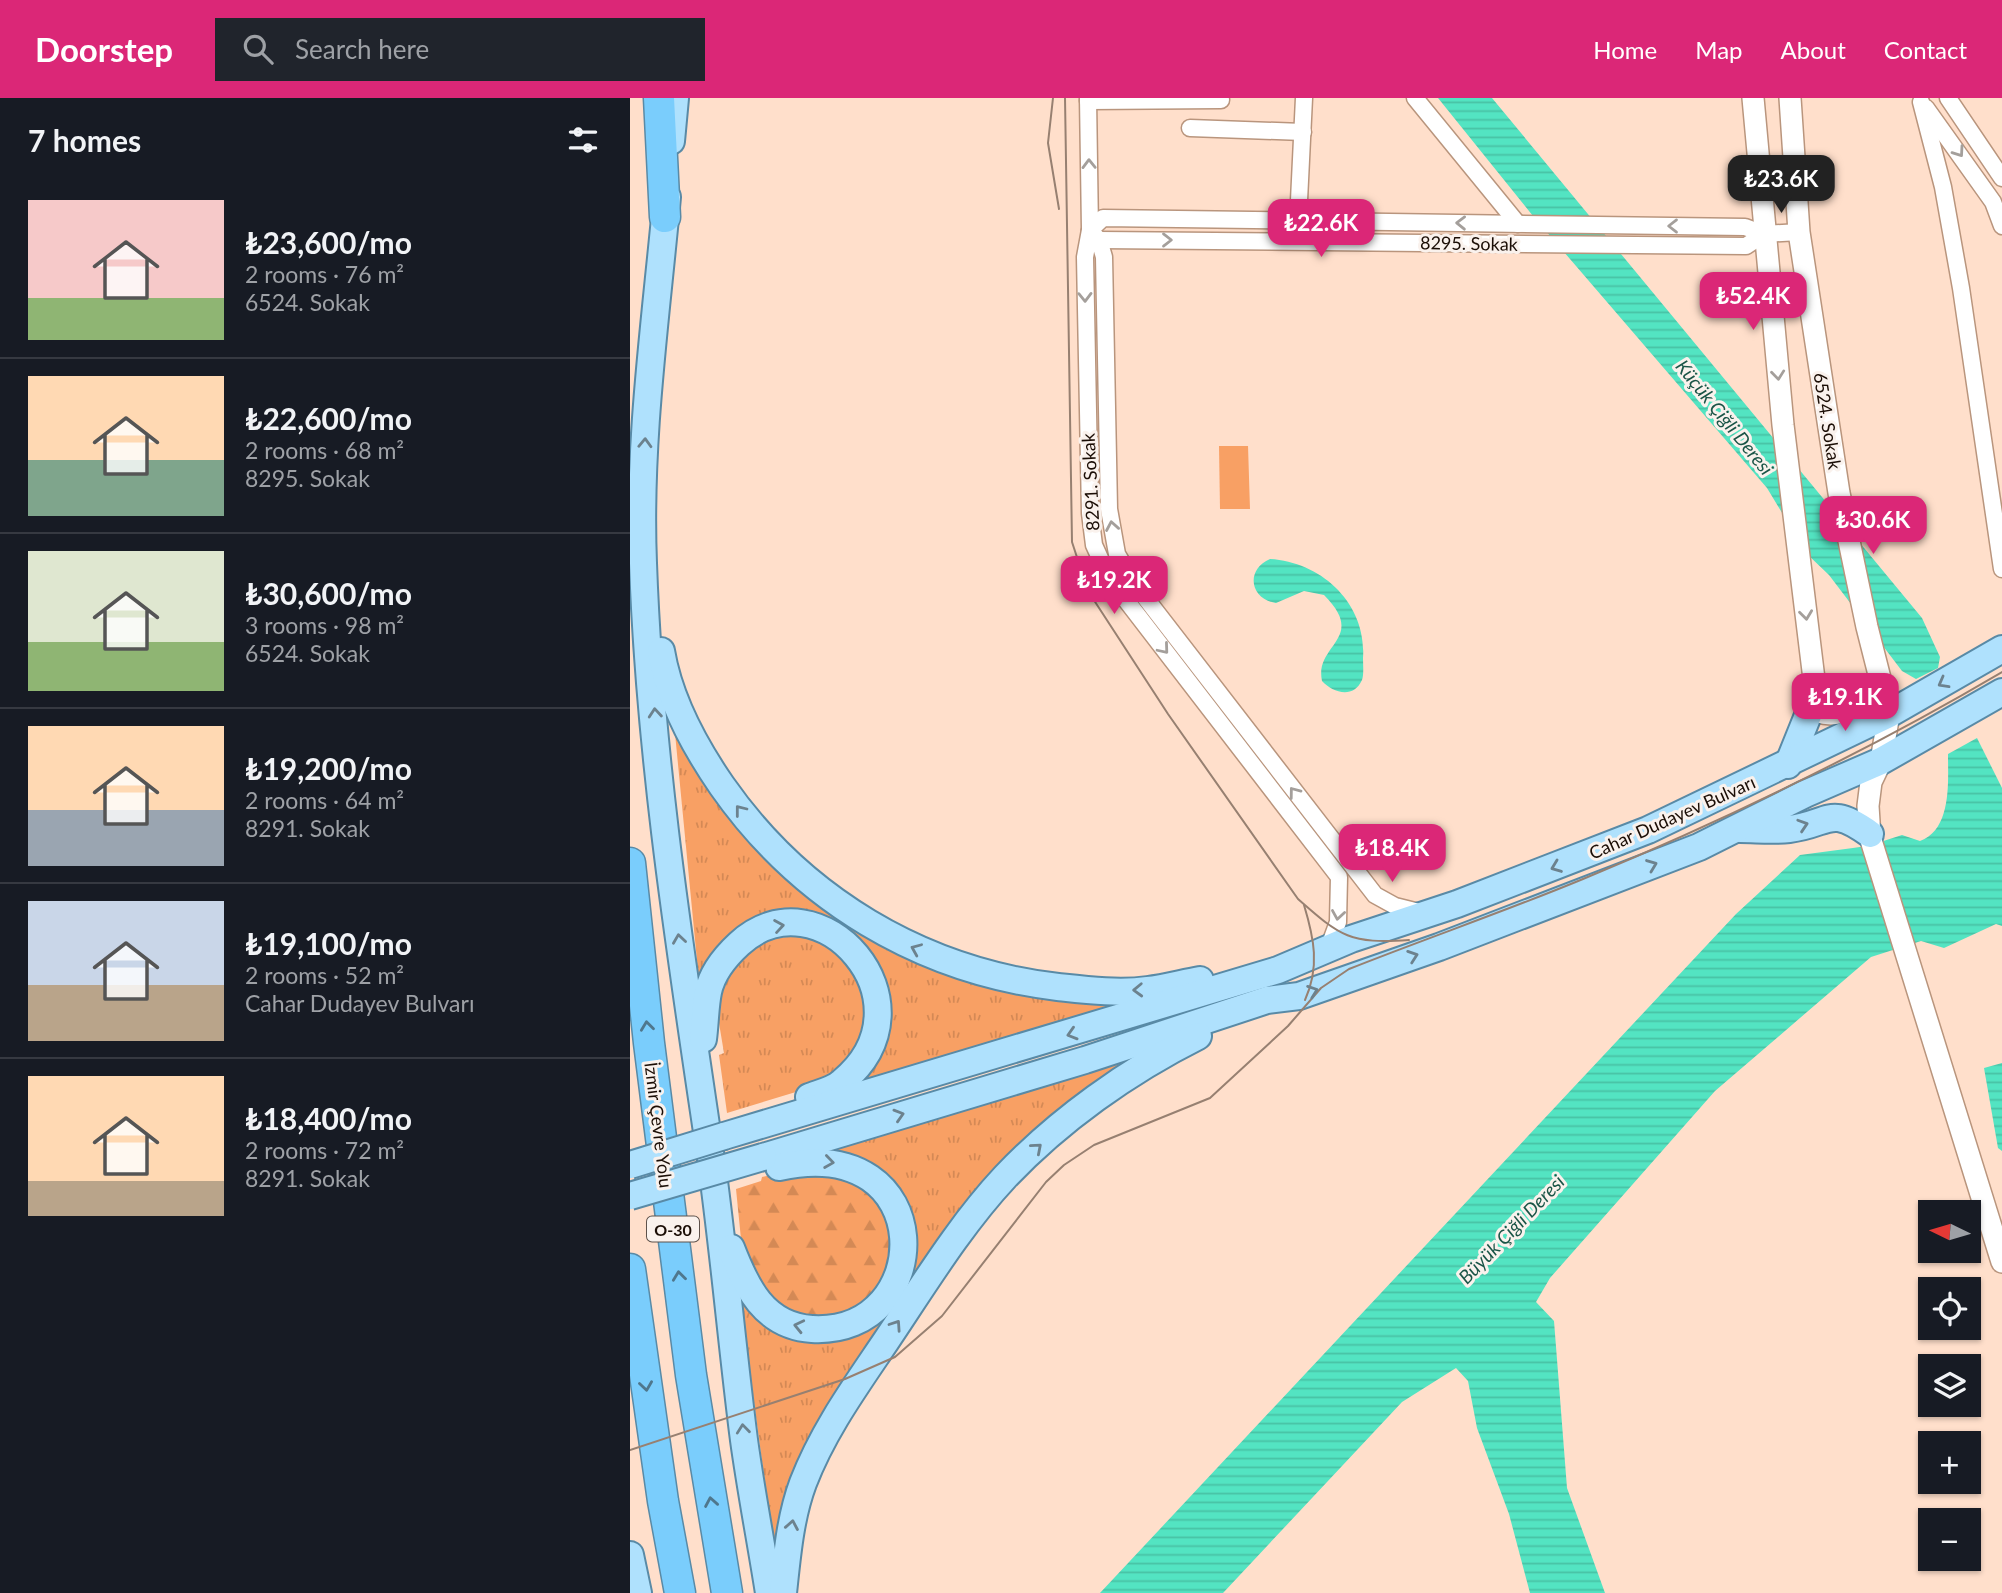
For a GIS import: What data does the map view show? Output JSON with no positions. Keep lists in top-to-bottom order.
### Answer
{
  "streets": {
    "highway": ["İzmir Çevre Yolu", "O-30"],
    "main road": ["Cahar Dudayev Bulvarı"],
    "street": ["8295. Sokak", "6524. Sokak", "8291. Sokak"]
  },
  "crossings": [
    ["8295. Sokak", "8291. Sokak"],
    ["6524. Sokak", "Cahar Dudayev Bulvarı"],
    ["8291. Sokak", "Cahar Dudayev Bulvarı"]
  ],
  "water": ["Küçük Çiğli Deresi", "Büyük Çiğli Deresi"],
  "north": "left",
  "page": {
    "header": "Doorstep",
    "search": "Search here",
    "nav": [
      "Home",
      "Map",
      "About",
      "Contact"
    ],
    "heading": "7 homes",
    "price": [
      "₺23.6K",
      "₺22.6K",
      "₺52.4K",
      "₺30.6K",
      "₺19.2K",
      "₺19.1K",
      "₺18.4K"
    ],
    "list": [
      {
        "name": "₺23,600/mo",
        "note": "2 rooms · 76 m² · 6524. Sokak"
      },
      {
        "name": "₺22,600/mo",
        "note": "2 rooms · 68 m² · 8295. Sokak"
      },
      {
        "name": "₺30,600/mo",
        "note": "3 rooms · 98 m² · 6524. Sokak"
      },
      {
        "name": "₺19,200/mo",
        "note": "2 rooms · 64 m² · 8291. Sokak"
      },
      {
        "name": "₺19,100/mo",
        "note": "2 rooms · 52 m² · Cahar Dudayev Bulvarı"
      },
      {
        "name": "₺18,400/mo",
        "note": "2 rooms · 72 m² · 8291. Sokak"
      }
    ],
    "map_buttons": ["+", "−"]
  }
}
